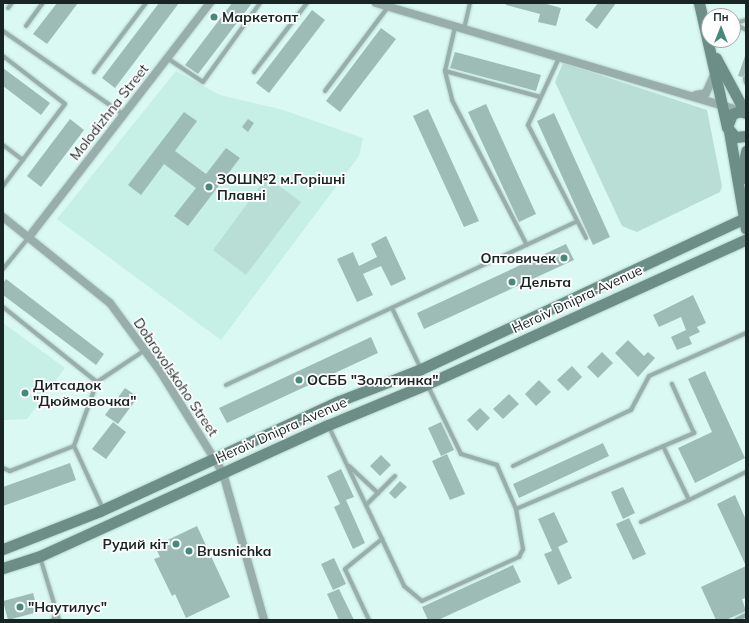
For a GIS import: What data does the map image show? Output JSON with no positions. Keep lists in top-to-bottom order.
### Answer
{
  "streets": {
    "street": ["Molodizhna Street", "Heroiv Dnipra Avenue", "Dobrovolskoho Street"]
  },
  "crossings": [
    ["Molodizhna Street", "Dobrovolskoho Street"],
    ["Heroiv Dnipra Avenue", "Dobrovolskoho Street"]
  ],
  "places": [
    "Маркетопт",
    "ЗОШ№2 м.Горішні Плавні",
    "Оптовичек",
    "Дельта",
    "ОСББ \"Золотинка\"",
    "Дитсадок \"Дюймовочка\"",
    "Рудий кіт",
    "Brusnichka",
    "\"Наутилус\""
  ],
  "north": "top"
}
